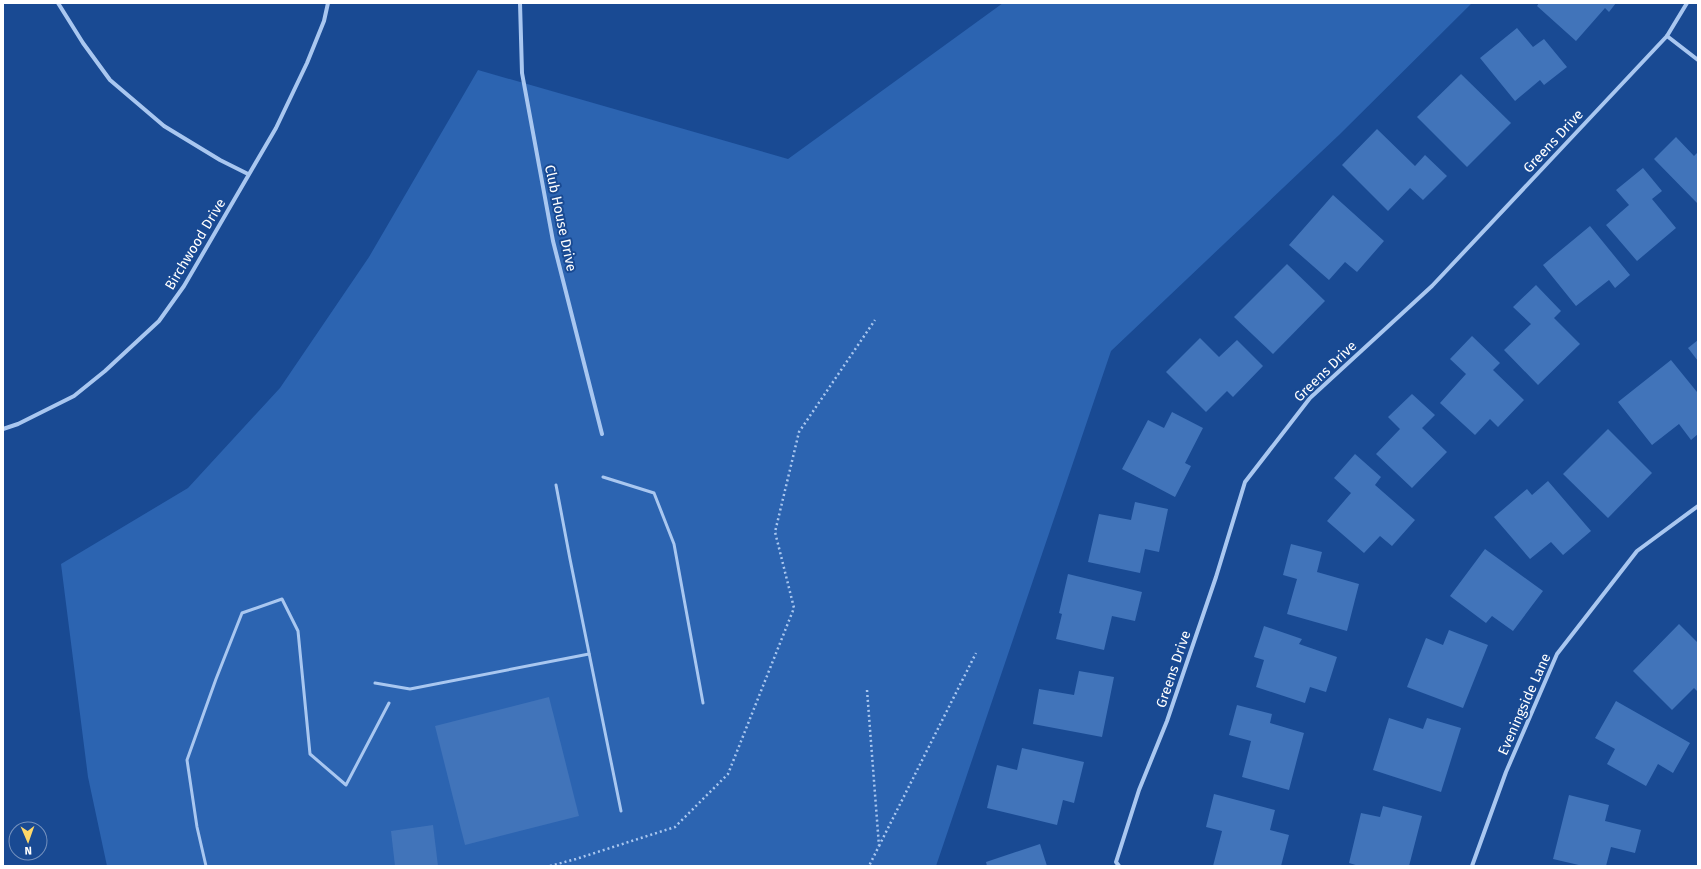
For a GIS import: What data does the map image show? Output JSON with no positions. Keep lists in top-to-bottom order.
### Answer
{
  "streets": {
    "street": [
      "Greens Drive",
      "Club House Drive",
      "Birchwood Drive",
      "Eveningside Lane"
    ]
  },
  "north": "bottom"
}
